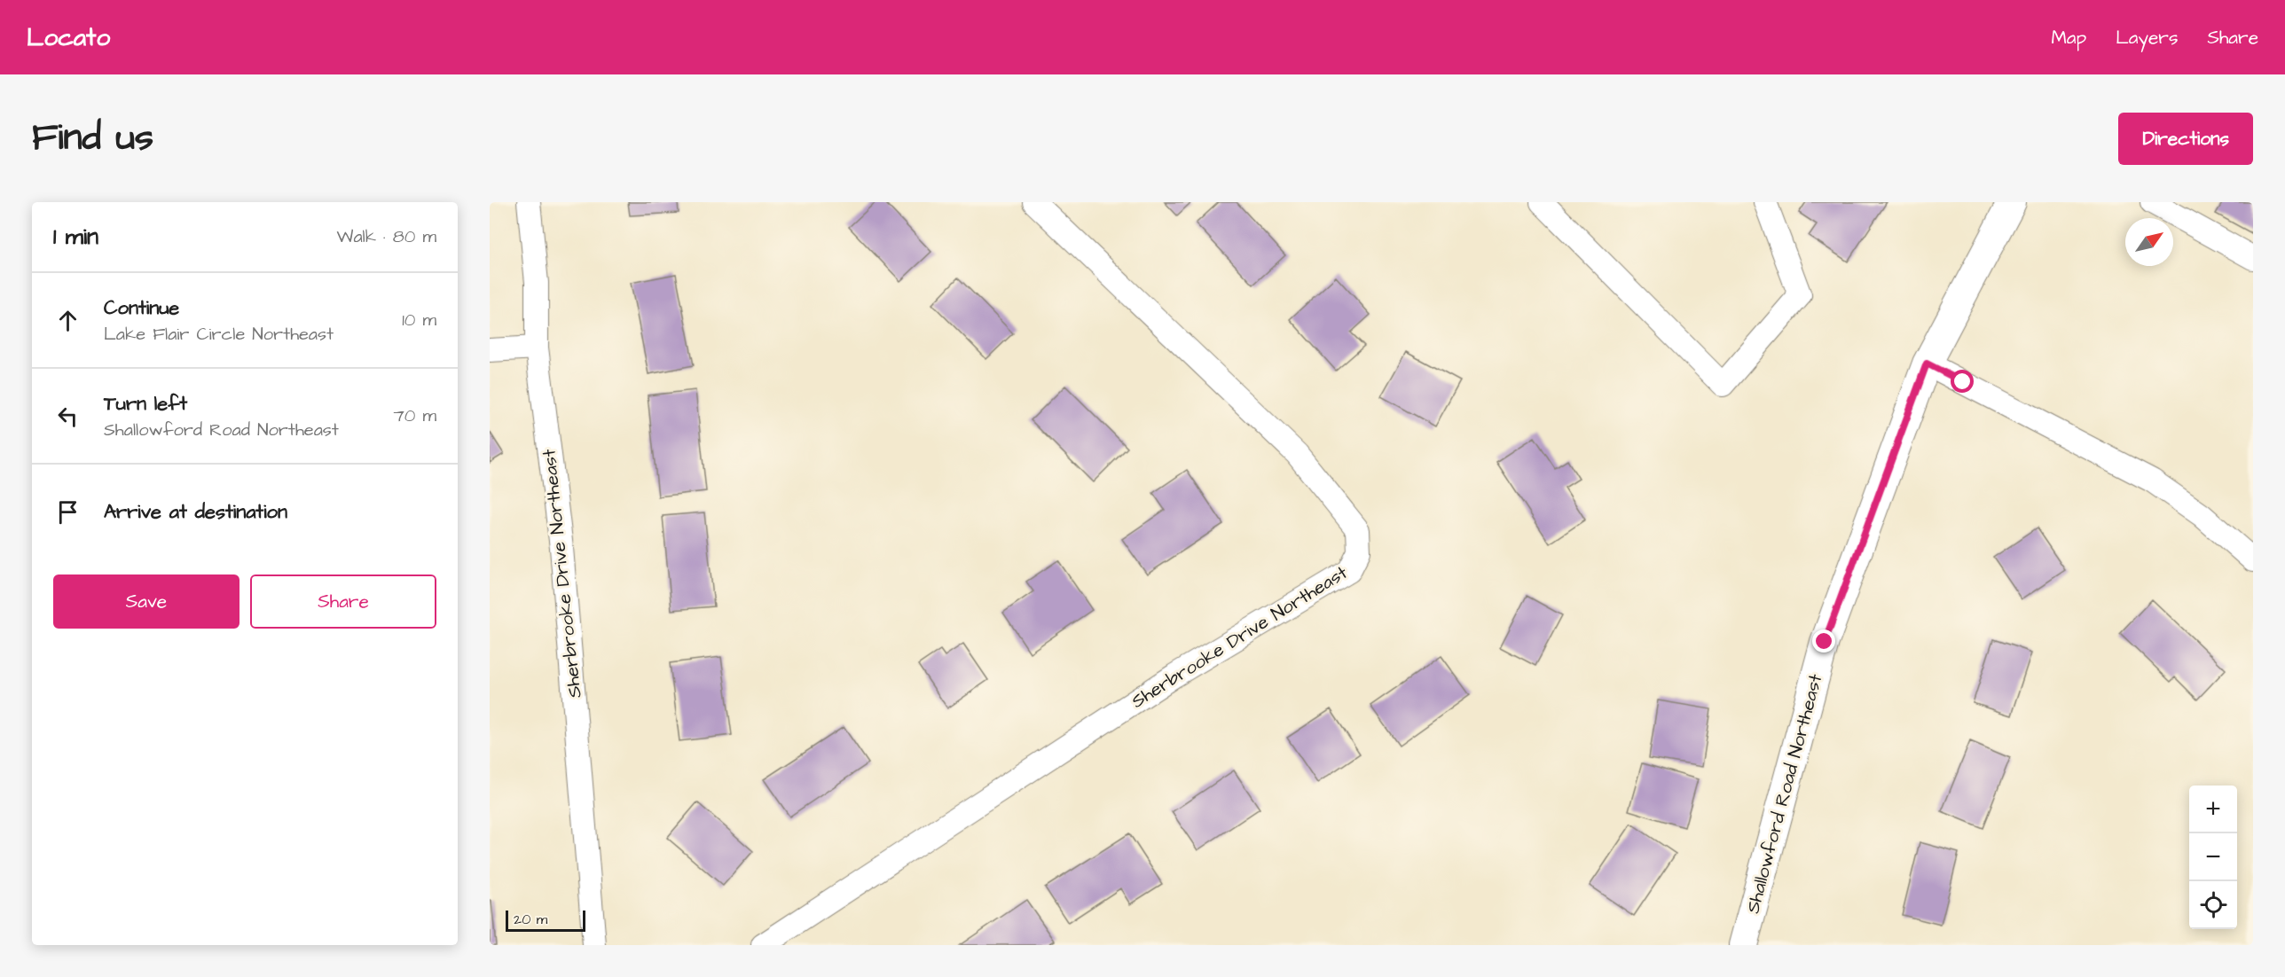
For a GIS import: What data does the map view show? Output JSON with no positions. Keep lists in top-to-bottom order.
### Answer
{
  "streets": {
    "street": ["Sherbrooke Drive Northeast", "Shallowford Road Northeast"]
  },
  "scale_bar": "20 m",
  "north": "top right",
  "page": {
    "header": "Locato",
    "nav": ["Map", "Layers", "Share"],
    "title": "Find us",
    "buttons": [
      "Directions",
      ["Save", "Share"]
    ],
    "heading": ["1 min", "Walk · 80 m"],
    "list": [
      ["Continue", "Lake Flair Circle Northeast", "10 m"],
      ["Turn left", "Shallowford Road Northeast", "70 m"],
      "Arrive at destination"
    ],
    "map_buttons": ["+", "−"],
    "scale": "20 m"
  }
}
